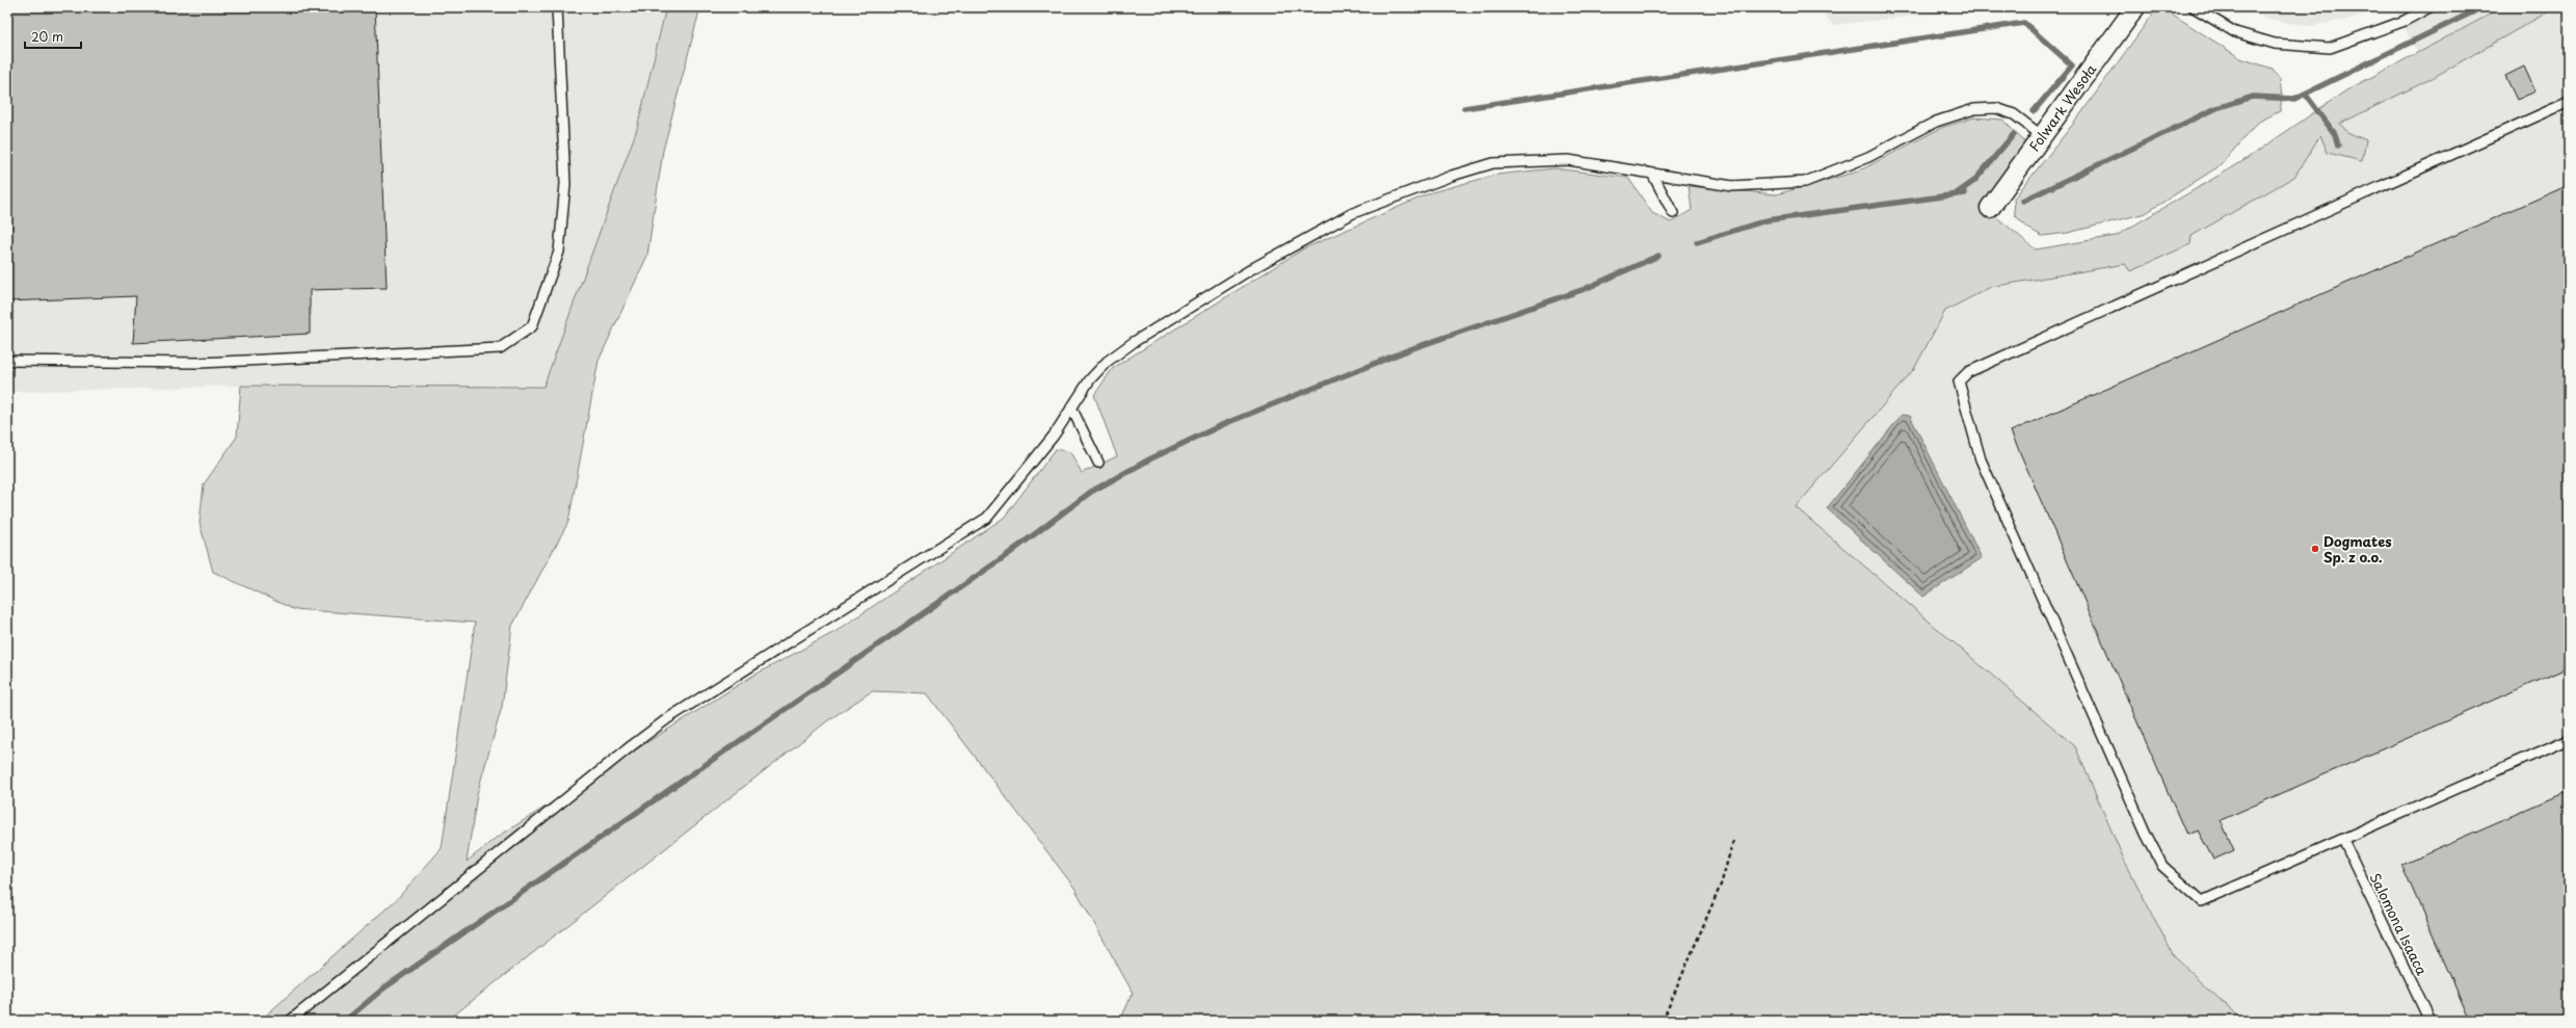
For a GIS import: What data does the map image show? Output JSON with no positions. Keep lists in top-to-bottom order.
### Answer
{
  "streets": {
    "street": ["Folwark Wesoła"],
    "lane": ["Salomona Isaaca"]
  },
  "places": ["Dogmates Sp. z o.o."],
  "scale_bar": "20 m"
}
